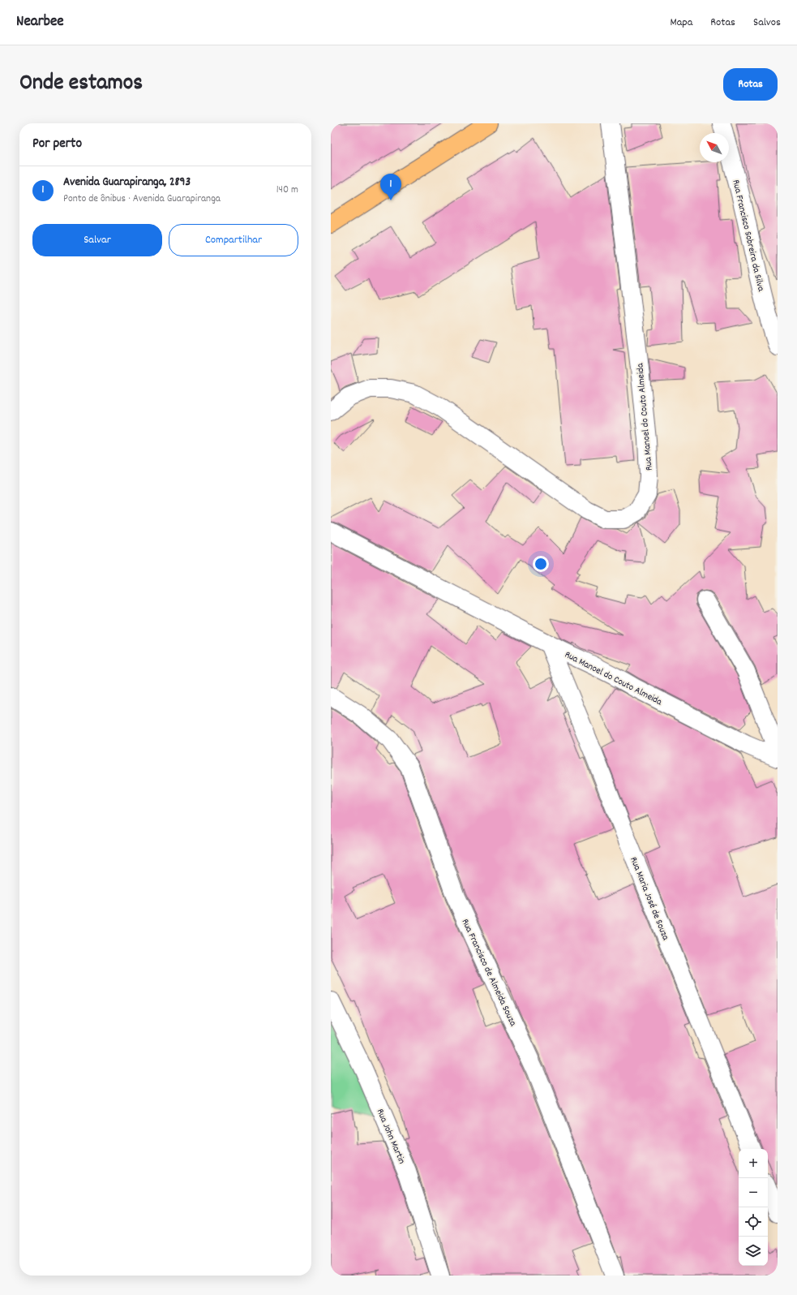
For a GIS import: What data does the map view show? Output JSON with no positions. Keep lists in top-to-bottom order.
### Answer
{
  "streets": {
    "street": [
      "Rua Francisco Sobreira da Silva",
      "Rua Manoel do Couto Almeida",
      "Rua Maria José de Souza",
      "Rua Francisco de Almeida Souza",
      "Rua John Martin"
    ]
  },
  "crossings": [
    ["Rua Manoel do Couto Almeida", "Rua Maria José de Souza"]
  ],
  "north": "top left",
  "page": {
    "header": "Nearbee",
    "nav": ["Mapa", "Rotas", "Salvos"],
    "title": "Onde estamos",
    "buttons": [
      "Rotas",
      ["Salvar", "Compartilhar"]
    ],
    "heading": "Por perto",
    "list": [
      {
        "mark": "1",
        "name": "Avenida Guarapiranga, 2893",
        "note": "Ponto de ônibus · Avenida Guarapiranga",
        "value": "140 m"
      }
    ],
    "pins": "1",
    "map_buttons": ["+", "−"]
  }
}
